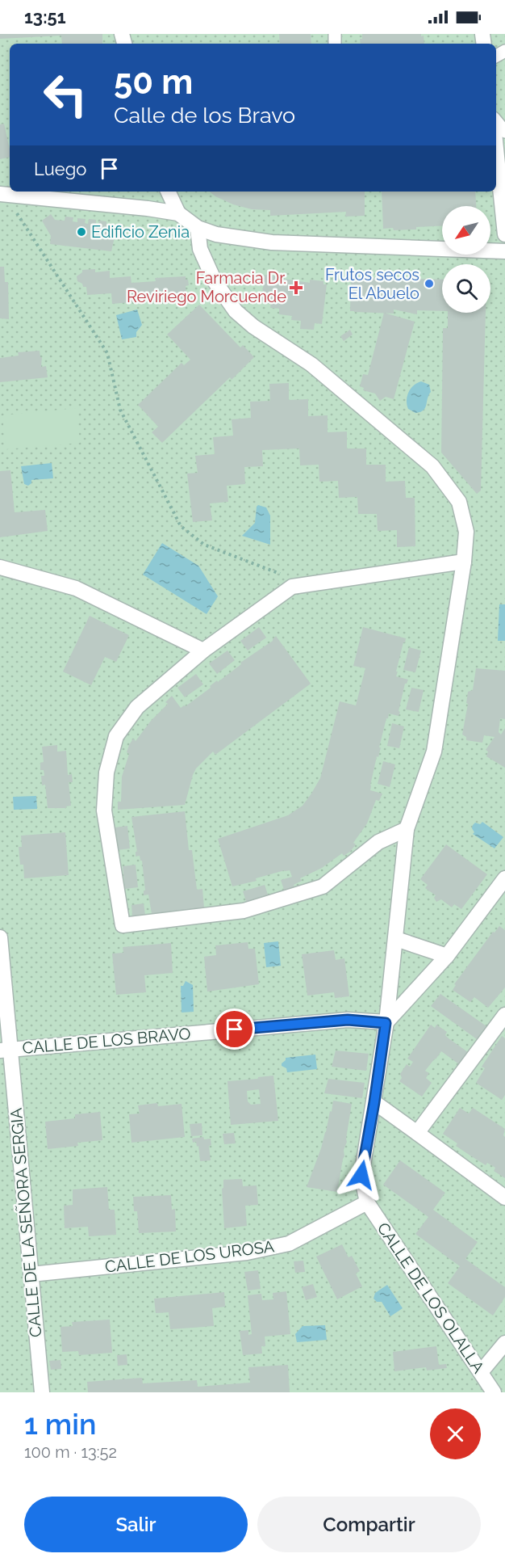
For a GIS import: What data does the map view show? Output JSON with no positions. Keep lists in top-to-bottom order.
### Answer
{
  "streets": {
    "street": [
      "CALLE DE LOS BRAVO",
      "CALLE DE LA SEÑORA SERGIA",
      "CALLE DE LOS UROSA",
      "CALLE DE LOS OLALLA"
    ]
  },
  "crossings": [
    ["CALLE DE LOS BRAVO", "CALLE DE LA SEÑORA SERGIA"],
    ["CALLE DE LA SEÑORA SERGIA", "CALLE DE LOS UROSA"],
    ["CALLE DE LOS UROSA", "CALLE DE LOS OLALLA"]
  ],
  "places": {
    "other": ["Edificio Zenia", "Frutos secos El Abuelo"],
    "health": ["Farmacia Dr. Reviriego Morcuende"]
  },
  "north": "bottom left",
  "page": {
    "status": "13:51",
    "turn": ["50 m", "Calle de los Bravo"],
    "then": "Luego",
    "heading": ["1 min", "100 m · 13:52"],
    "buttons": ["Salir", "Compartir"]
  }
}
